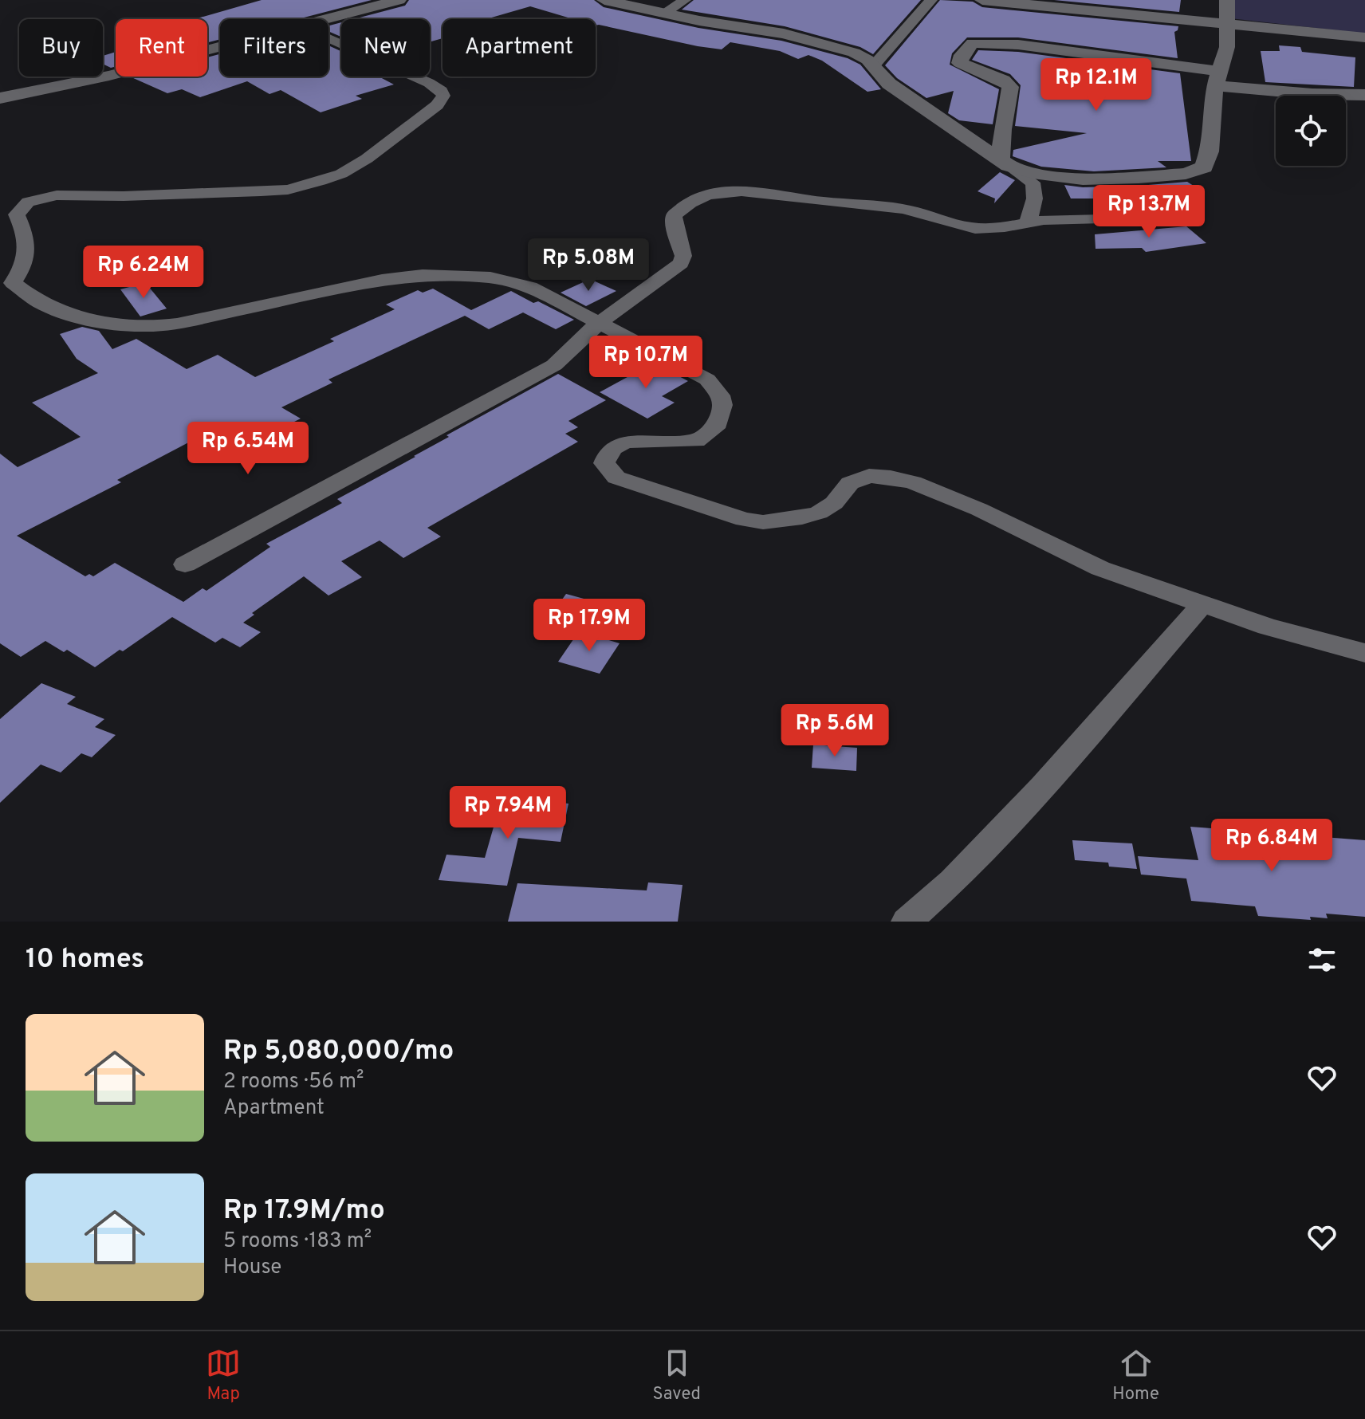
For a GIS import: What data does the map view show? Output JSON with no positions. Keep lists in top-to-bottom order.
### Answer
{
  "page": {
    "chip": [
      "Buy",
      "Rent",
      "Filters",
      "New",
      "Apartment"
    ],
    "price": [
      "Rp 12.1M",
      "Rp 13.7M",
      "Rp 5.08M",
      "Rp 6.24M",
      "Rp 10.7M",
      "Rp 6.54M",
      "Rp 17.9M",
      "Rp 5.6M",
      "Rp 7.94M",
      "Rp 6.84M"
    ],
    "heading": "10 homes",
    "list": [
      {
        "name": "Rp 5,080,000/mo",
        "note": "2 rooms · 56 m² · Apartment"
      },
      {
        "name": "Rp 17.9M/mo",
        "note": "5 rooms · 183 m² · House"
      }
    ],
    "tabs": ["Map", "Saved", "Home"]
  }
}
